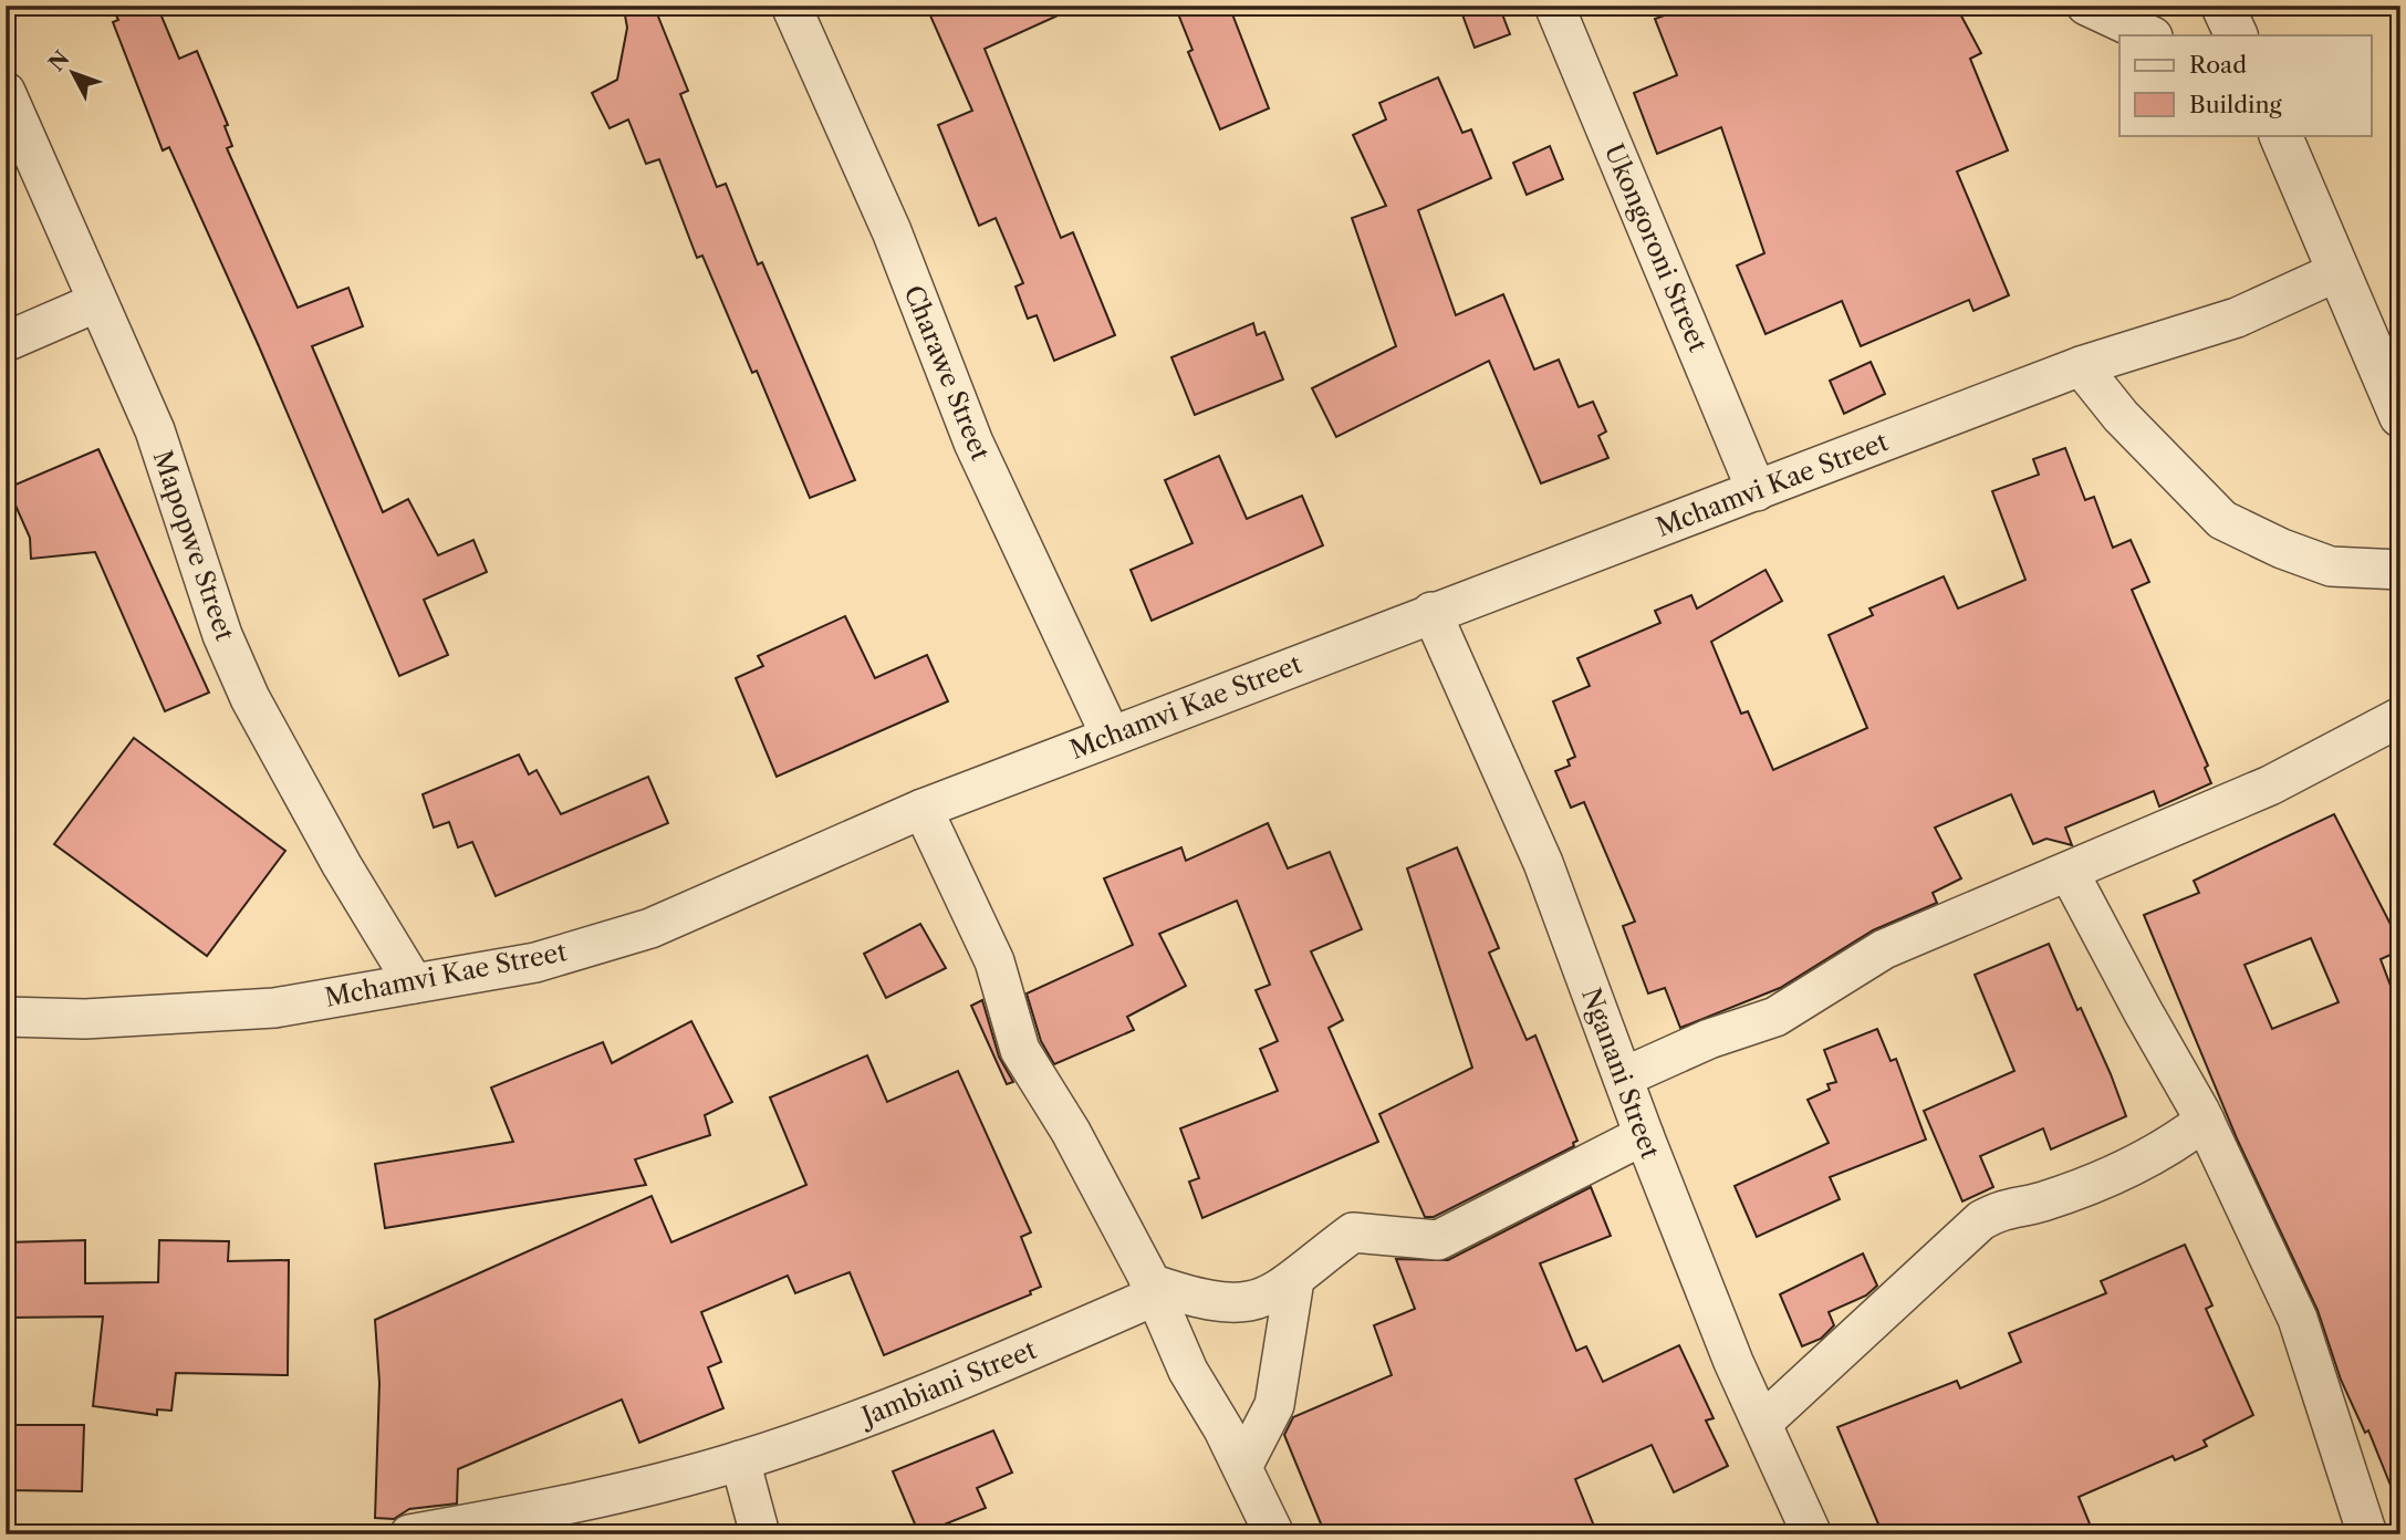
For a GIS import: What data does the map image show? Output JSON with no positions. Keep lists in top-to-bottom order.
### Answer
{
  "streets": {
    "street": [
      "Ukongoroni Street",
      "Charawe Street",
      "Mchamvi Kae Street",
      "Mapopwe Street",
      "Nganani Street",
      "Jambiani Street"
    ]
  },
  "crossings": [
    ["Ukongoroni Street", "Mchamvi Kae Street"],
    ["Charawe Street", "Mchamvi Kae Street"],
    ["Mchamvi Kae Street", "Mapopwe Street"],
    ["Mchamvi Kae Street", "Nganani Street"]
  ],
  "legend": ["Road", "Building"],
  "north": "top left"
}
